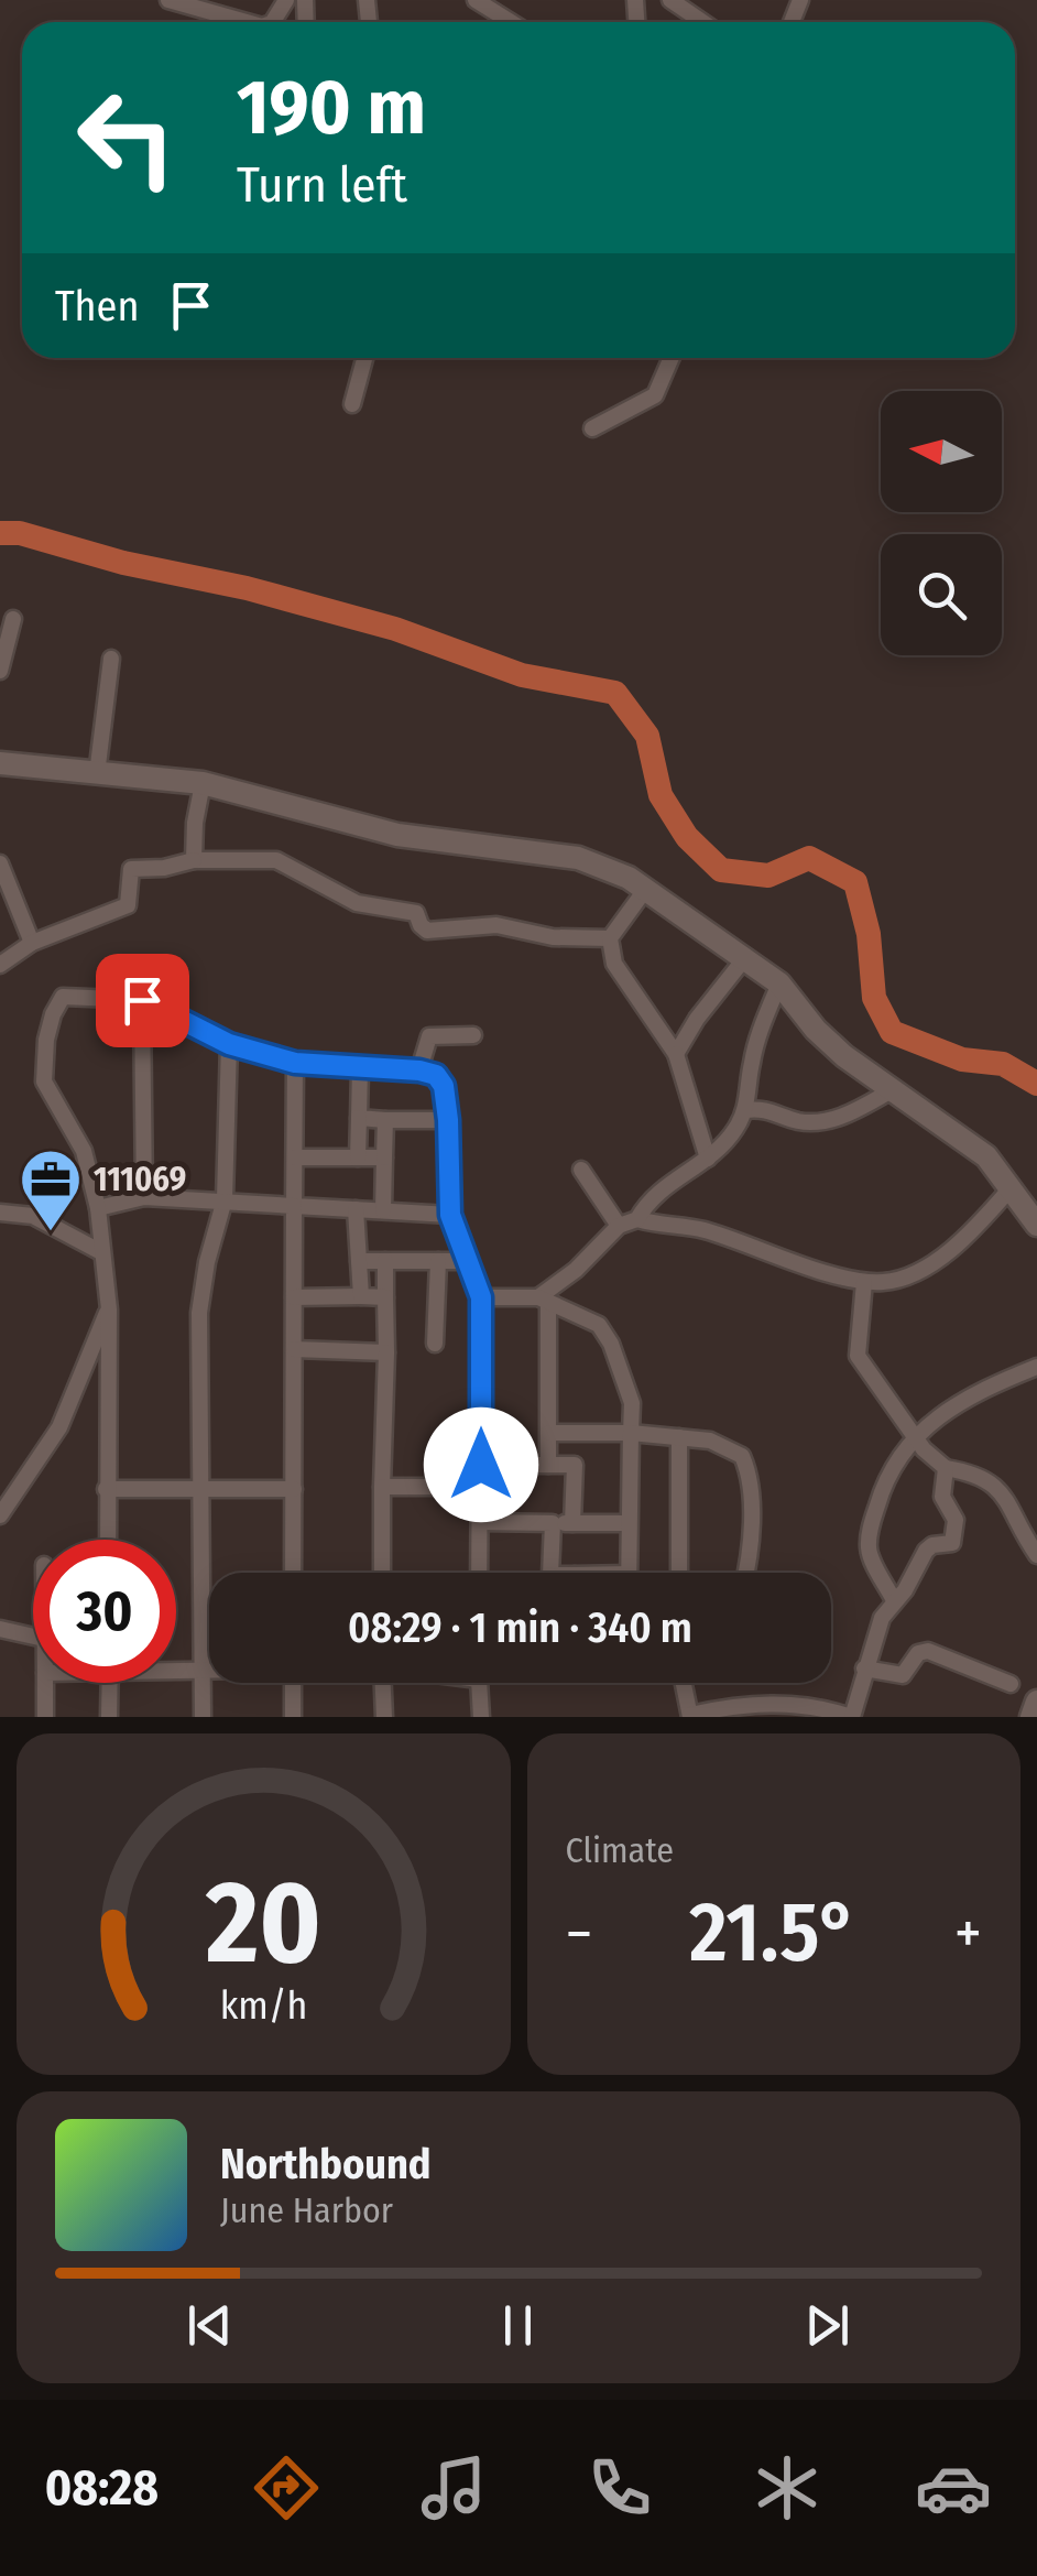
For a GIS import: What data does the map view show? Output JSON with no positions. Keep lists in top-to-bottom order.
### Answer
{
  "places": {
    "office": ["111069"]
  },
  "north": "left",
  "page": {
    "turn": ["190 m", "Turn left"],
    "then": "Then",
    "limit": "30",
    "trip": "08:29 · 1 min · 340 m",
    "tile": "Climate",
    "heat": ["−", "21.5°", "+"],
    "song": ["Northbound", "June Harbor"],
    "tabs": "08:28",
    "gauge": ["20", "km/h"]
  }
}
